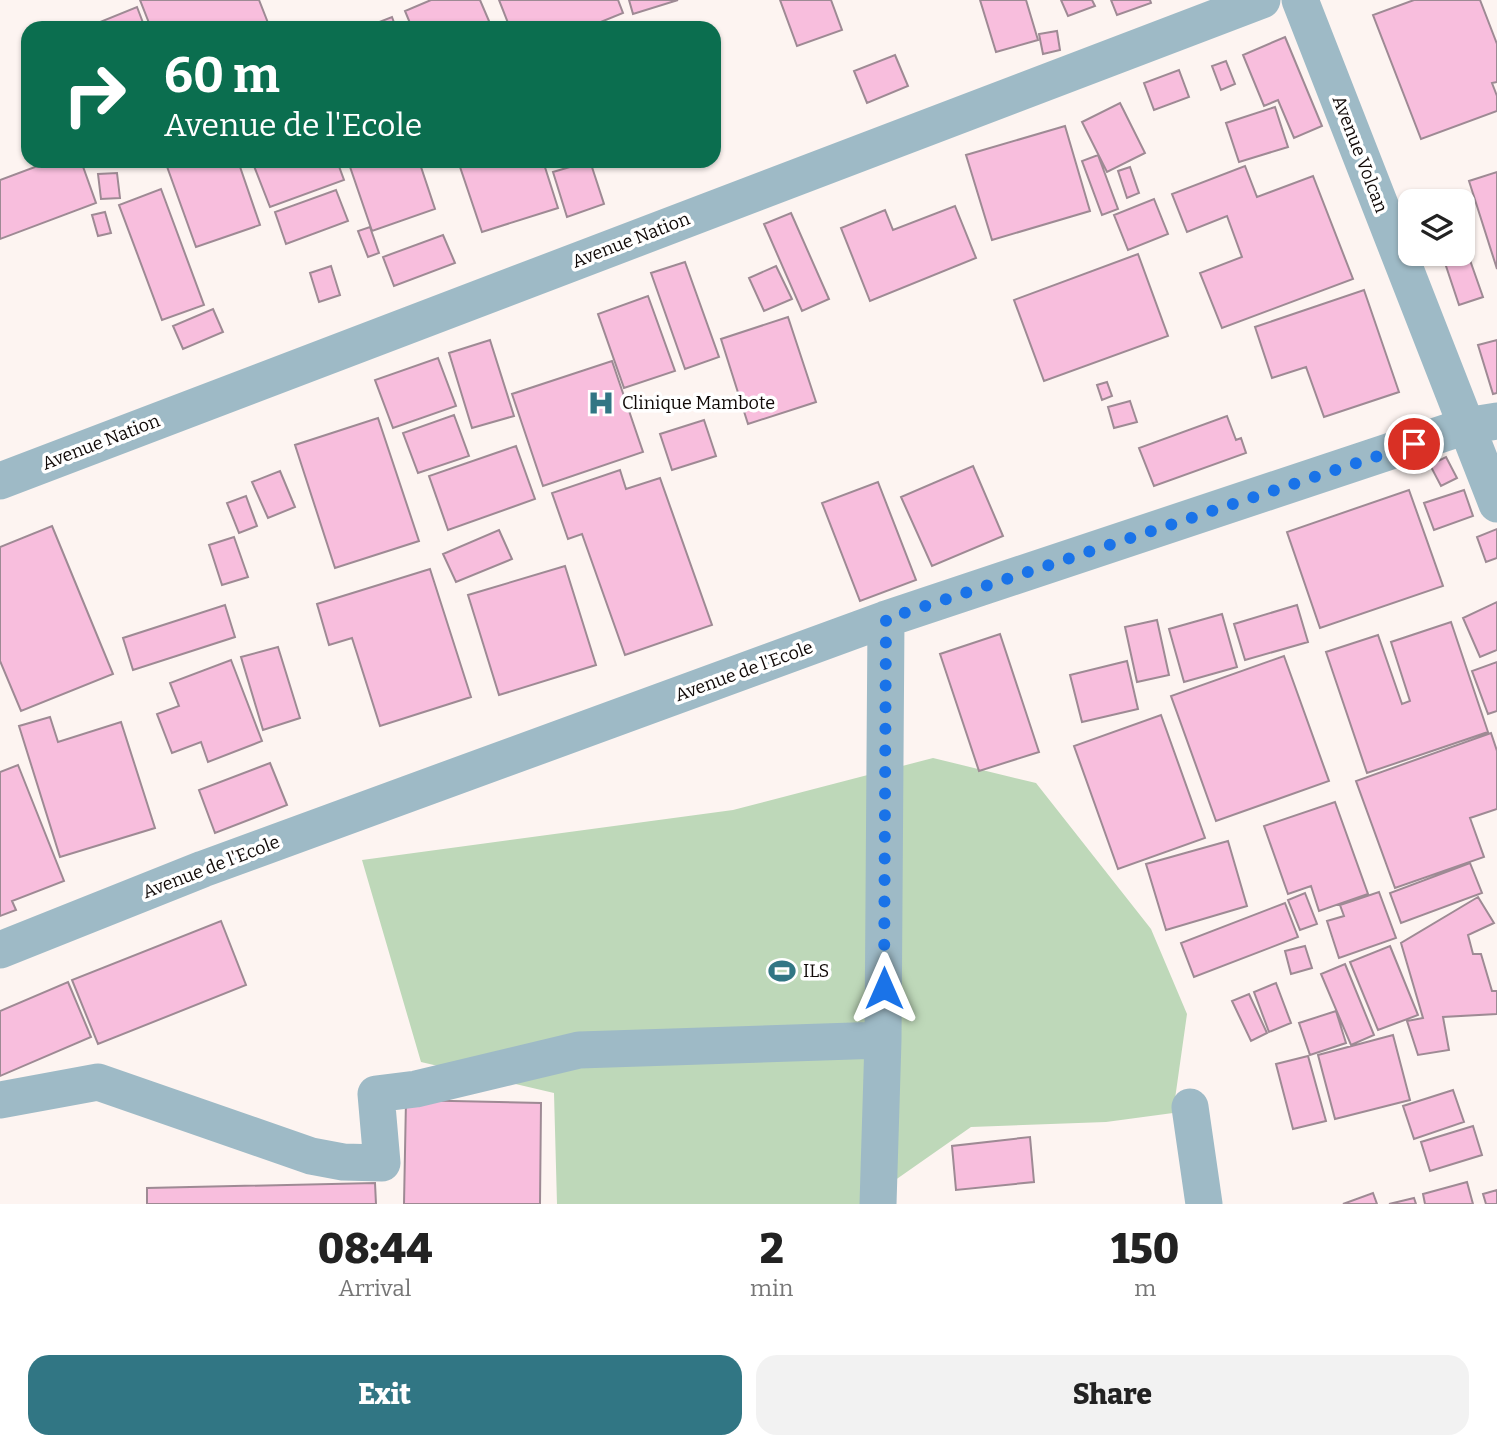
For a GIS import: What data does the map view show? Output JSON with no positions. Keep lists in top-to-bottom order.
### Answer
{
  "streets": {
    "street": ["Avenue Volcan", "Avenue Nation", "Avenue de l'Ecole"]
  },
  "crossings": [
    ["Avenue Volcan", "Avenue de l'Ecole"]
  ],
  "places": {
    "hospital": ["Clinique Mambote"],
    "sports": ["ILS"]
  },
  "page": {
    "turn": ["60 m", "Avenue de l'Ecole"],
    "eta": [
      "08:44",
      "Arrival",
      "2",
      "min",
      "150",
      "m"
    ],
    "buttons": ["Exit", "Share"]
  }
}
